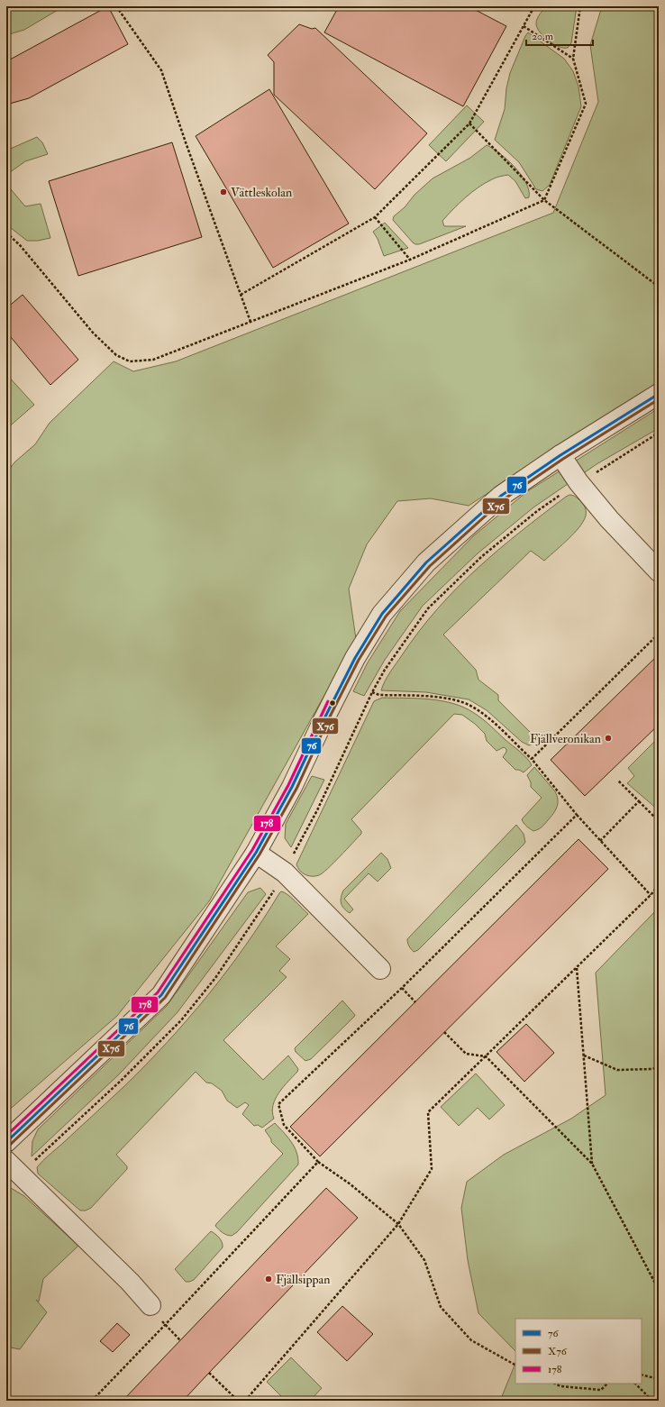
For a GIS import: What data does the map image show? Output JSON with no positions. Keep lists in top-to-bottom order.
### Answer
{
  "places": ["Vättleskolan", "Fjällveronikan", "Fjällsippan"],
  "lines": ["transit line 76", "transit line X76", "transit line 178"],
  "legend": ["76", "X76", "178"],
  "scale_bar": "20 m"
}
